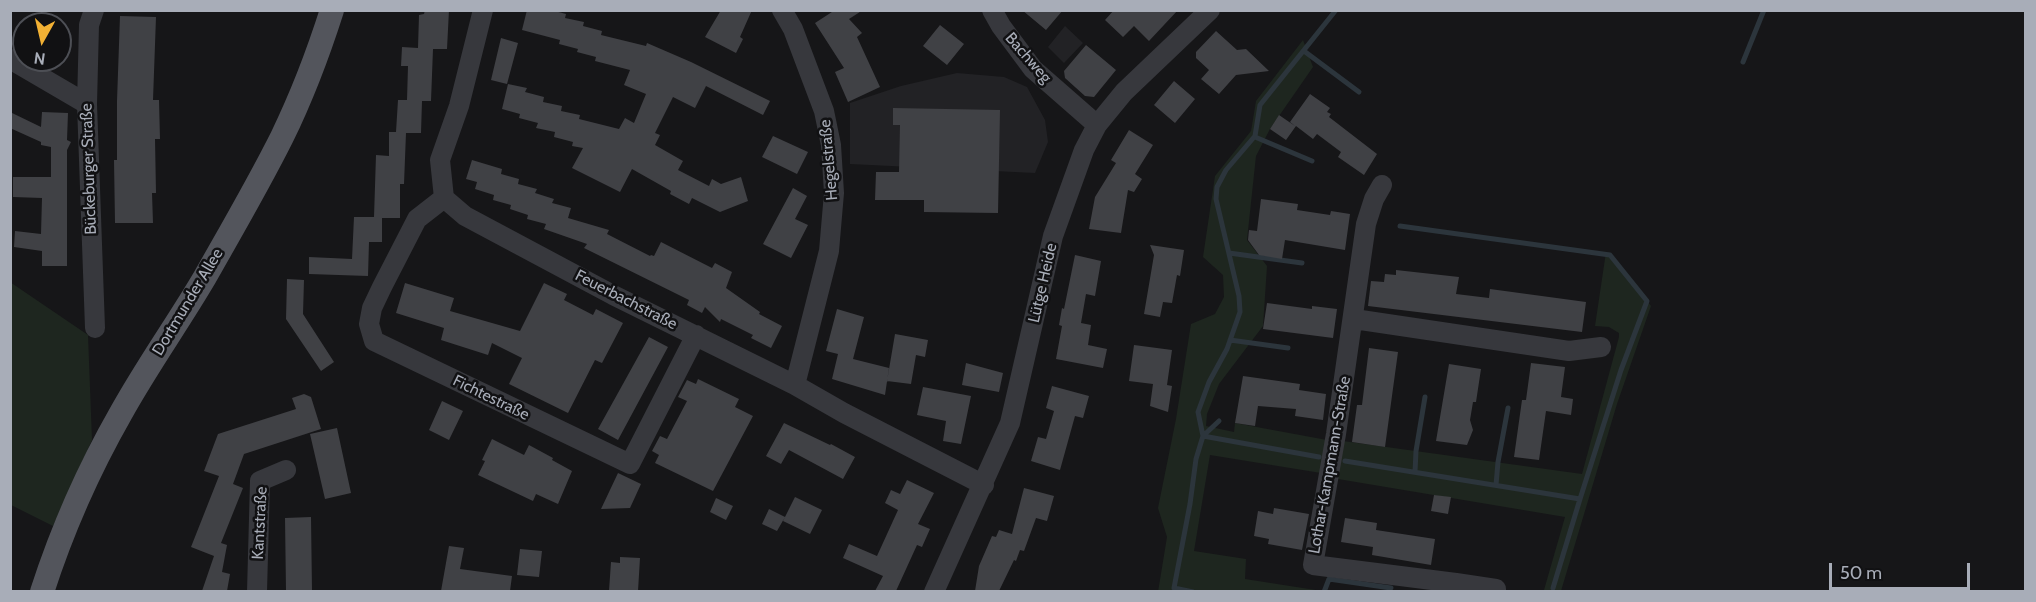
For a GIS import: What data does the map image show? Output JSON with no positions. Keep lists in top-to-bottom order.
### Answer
{
  "streets": {
    "main road": ["Dortmunder Allee"],
    "street": [
      "Bachweg",
      "Hegelstraße",
      "Bückeburger Straße",
      "Lütge Heide",
      "Feuerbachstraße",
      "Fichtestraße",
      "Lothar-Kampmann-Straße",
      "Kantstraße"
    ]
  },
  "crossings": [
    ["Bachweg", "Lütge Heide"],
    ["Hegelstraße", "Feuerbachstraße"],
    ["Lütge Heide", "Feuerbachstraße"],
    ["Feuerbachstraße", "Fichtestraße"]
  ],
  "scale_bar": "50 m",
  "north": "bottom"
}
